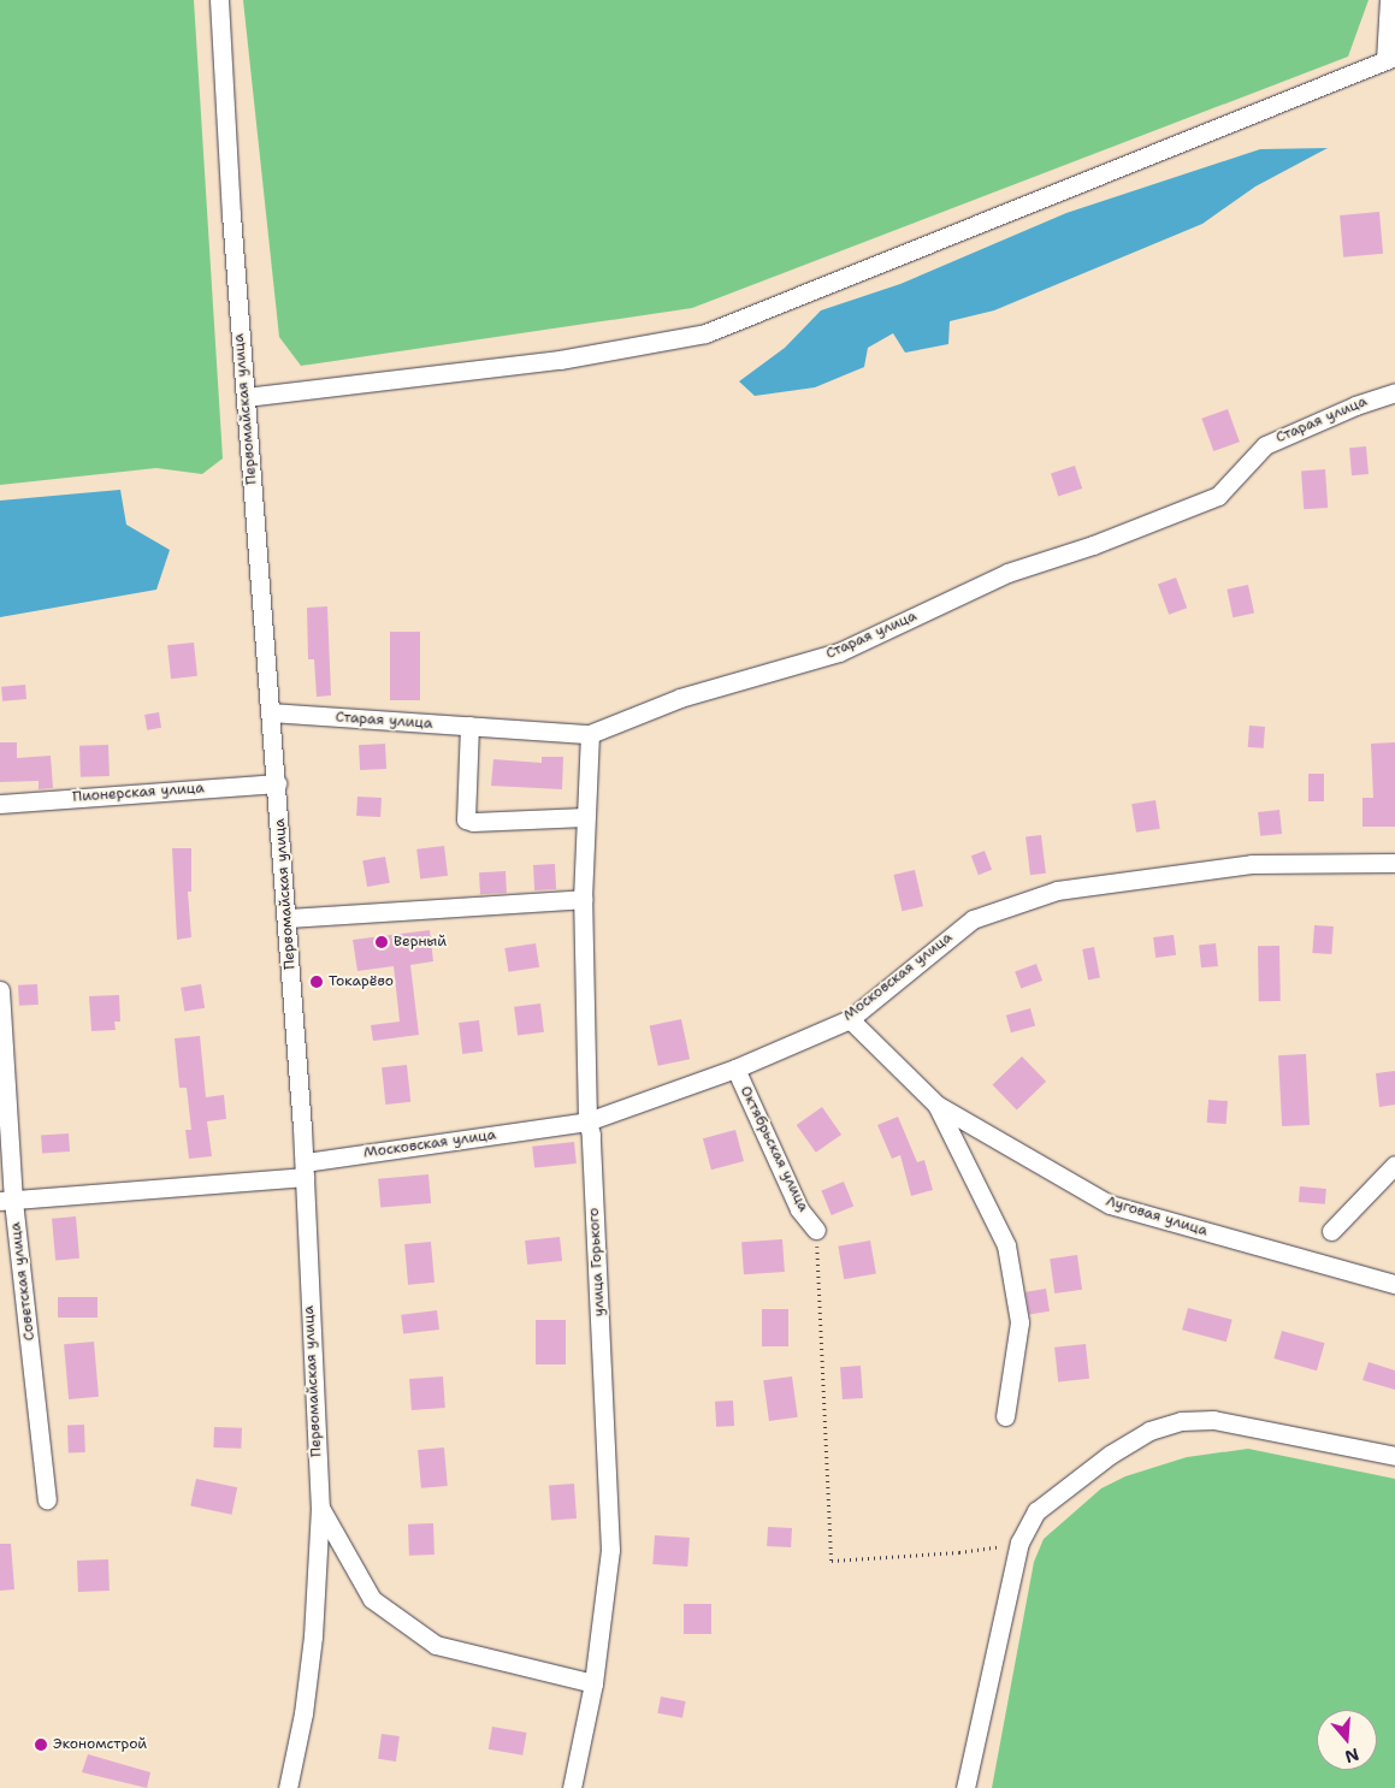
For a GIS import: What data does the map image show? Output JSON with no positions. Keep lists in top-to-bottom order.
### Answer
{
  "streets": {
    "street": [
      "Первомайская улица",
      "Старая улица",
      "Пионерская улица",
      "Московская улица",
      "Октябрьская улица",
      "Луговая улица",
      "улица Горького",
      "Советская улица"
    ]
  },
  "crossings": [
    ["Первомайская улица", "Старая улица"],
    ["Первомайская улица", "Пионерская улица"],
    ["Первомайская улица", "Московская улица"],
    ["Старая улица", "улица Горького"],
    ["Московская улица", "Октябрьская улица"],
    ["Московская улица", "улица Горького"],
    ["Московская улица", "Советская улица"]
  ],
  "places": ["Верный", "Токарёво", "Экономстрой"],
  "north": "bottom"
}
